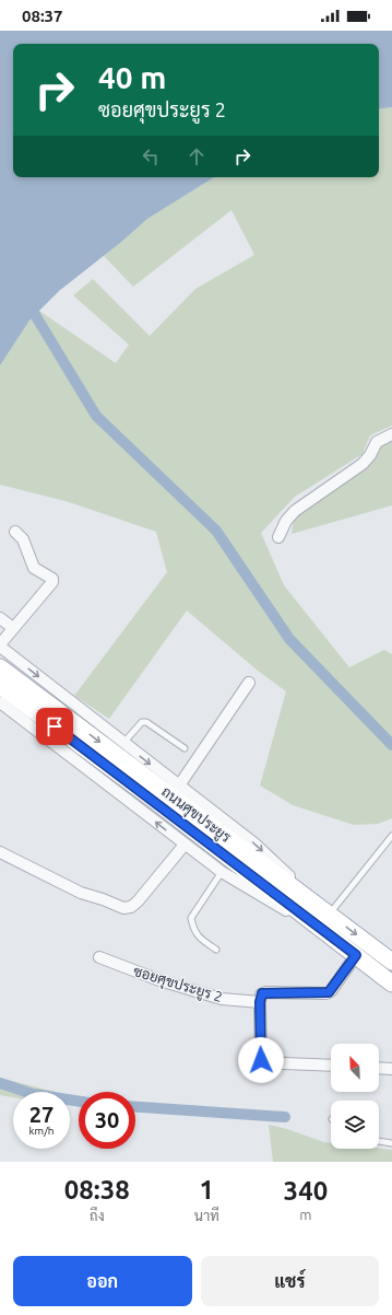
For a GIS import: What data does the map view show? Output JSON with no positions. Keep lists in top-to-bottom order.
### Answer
{
  "streets": {
    "main road": ["ถนนศุขประยูร"],
    "street": ["ซอยศุขประยูร 2"]
  },
  "north": "top left",
  "page": {
    "status": "08:37",
    "turn": ["40 m", "ซอยศุขประยูร 2"],
    "speed": "27 km/h",
    "limit": "30",
    "eta": [
      "08:38",
      "ถึง",
      "1",
      "นาที",
      "340",
      "m"
    ],
    "buttons": ["ออก", "แชร์"]
  }
}
